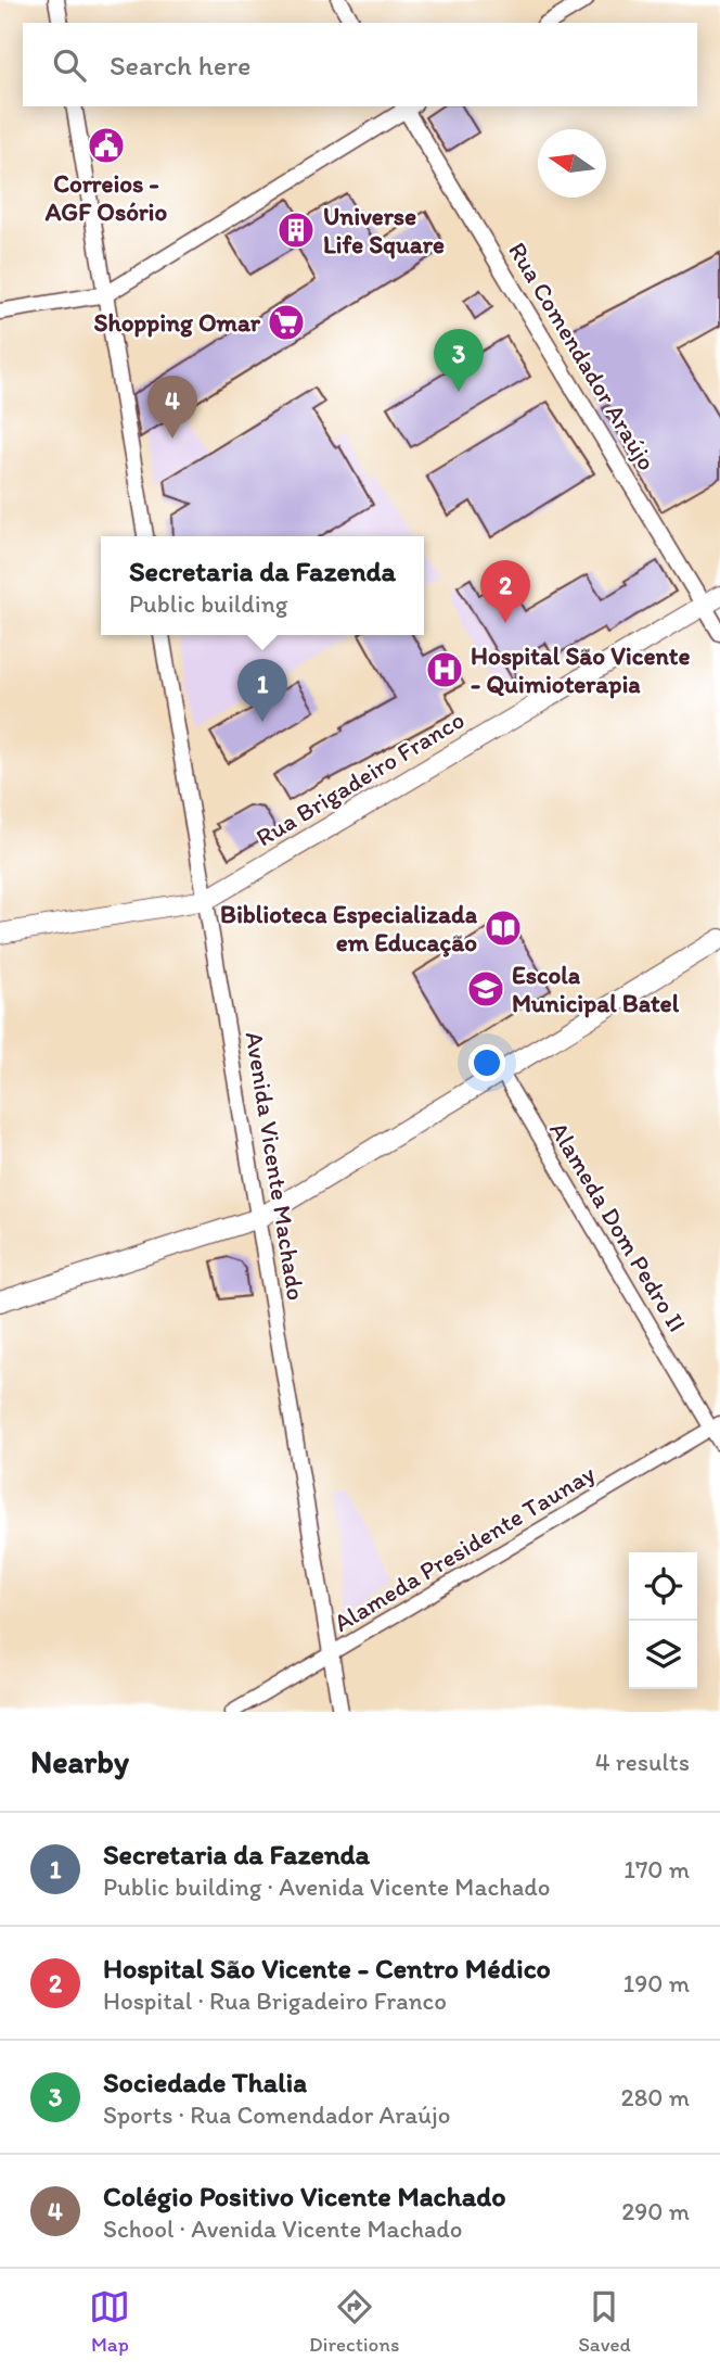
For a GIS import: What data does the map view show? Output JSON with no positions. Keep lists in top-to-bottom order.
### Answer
{
  "streets": {
    "main road": ["Rua Brigadeiro Franco"],
    "street": [
      "Rua Comendador Araújo",
      "Avenida Vicente Machado",
      "Alameda Dom Pedro II",
      "Alameda Presidente Taunay"
    ]
  },
  "crossings": [
    ["Rua Comendador Araújo", "Rua Brigadeiro Franco"],
    ["Rua Brigadeiro Franco", "Avenida Vicente Machado"],
    ["Avenida Vicente Machado", "Alameda Presidente Taunay"],
    ["Alameda Dom Pedro II", "Alameda Presidente Taunay"]
  ],
  "places": {
    "public building": ["Correios - AGF Osório"],
    "building": ["Universe Life Square"],
    "supermarket": ["Shopping Omar"],
    "hospital": ["Hospital São Vicente - Quimioterapia"],
    "library": ["Biblioteca Especializada em Educação"],
    "school or university": ["Escola Municipal Batel"]
  },
  "north": "left",
  "page": {
    "search": "Search here",
    "pins": [
      "3",
      "4",
      "2",
      "1"
    ],
    "popup": ["Secretaria da Fazenda", "Public building"],
    "heading": ["Nearby", "4 results"],
    "list": [
      {
        "mark": "1",
        "name": "Secretaria da Fazenda",
        "note": "Public building · Avenida Vicente Machado",
        "value": "170 m"
      },
      {
        "mark": "2",
        "name": "Hospital São Vicente - Centro Médico",
        "note": "Hospital · Rua Brigadeiro Franco",
        "value": "190 m"
      },
      {
        "mark": "3",
        "name": "Sociedade Thalia",
        "note": "Sports · Rua Comendador Araújo",
        "value": "280 m"
      },
      {
        "mark": "4",
        "name": "Colégio Positivo Vicente Machado",
        "note": "School · Avenida Vicente Machado",
        "value": "290 m"
      }
    ],
    "nav": ["Map", "Directions", "Saved"]
  }
}
